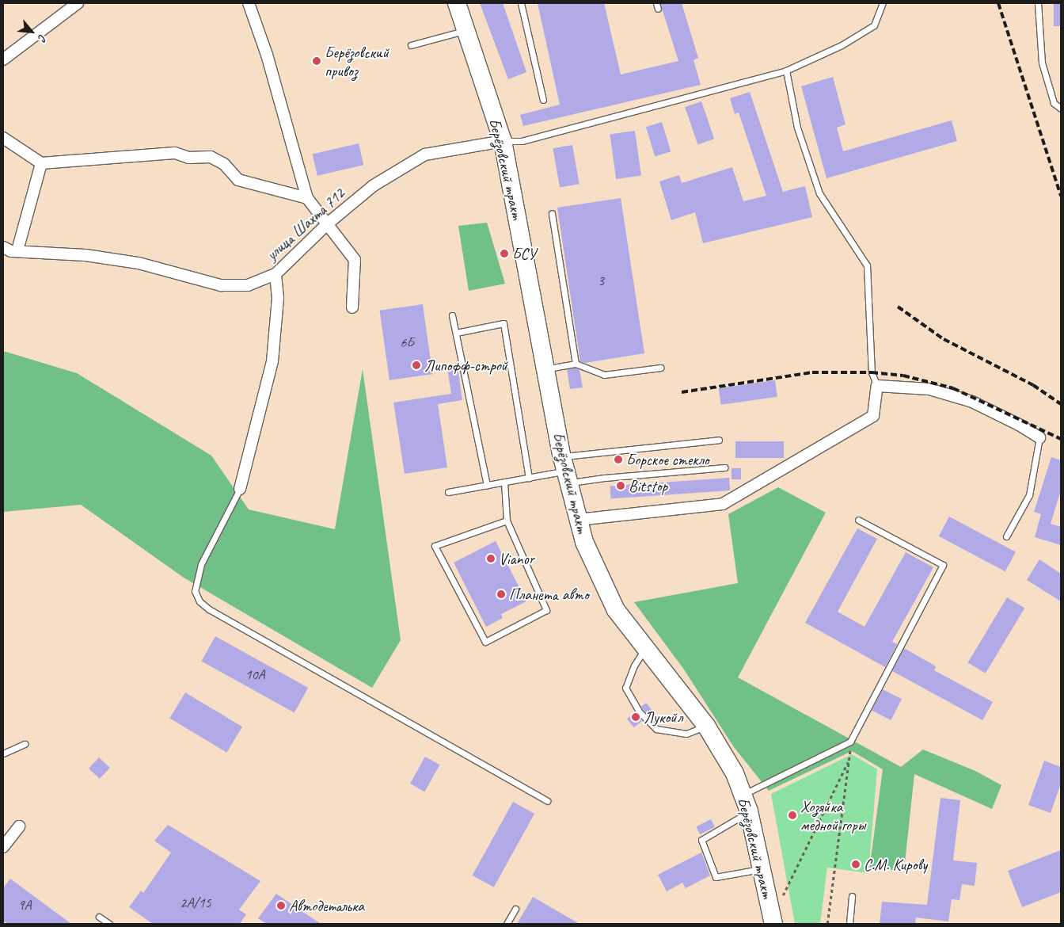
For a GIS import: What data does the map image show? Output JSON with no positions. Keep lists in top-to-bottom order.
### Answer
{
  "streets": {
    "main road": ["Берёзовский тракт"],
    "street": ["улица Шахта 712"]
  },
  "crossings": [
    ["Берёзовский тракт", "улица Шахта 712"]
  ],
  "places": [
    "Берёзовский привоз",
    "БСУ",
    "Липофф-строй",
    "Борское стекло",
    "Bitstop",
    "Vianor",
    "Планета авто",
    "Лукойл",
    "Хозяйка медной горы",
    "С.М. Кирову",
    "Автодеталька"
  ],
  "house_numbers": [
    "3",
    "6Б",
    "10А",
    "2А/15",
    "9А"
  ],
  "north": "bottom right"
}
